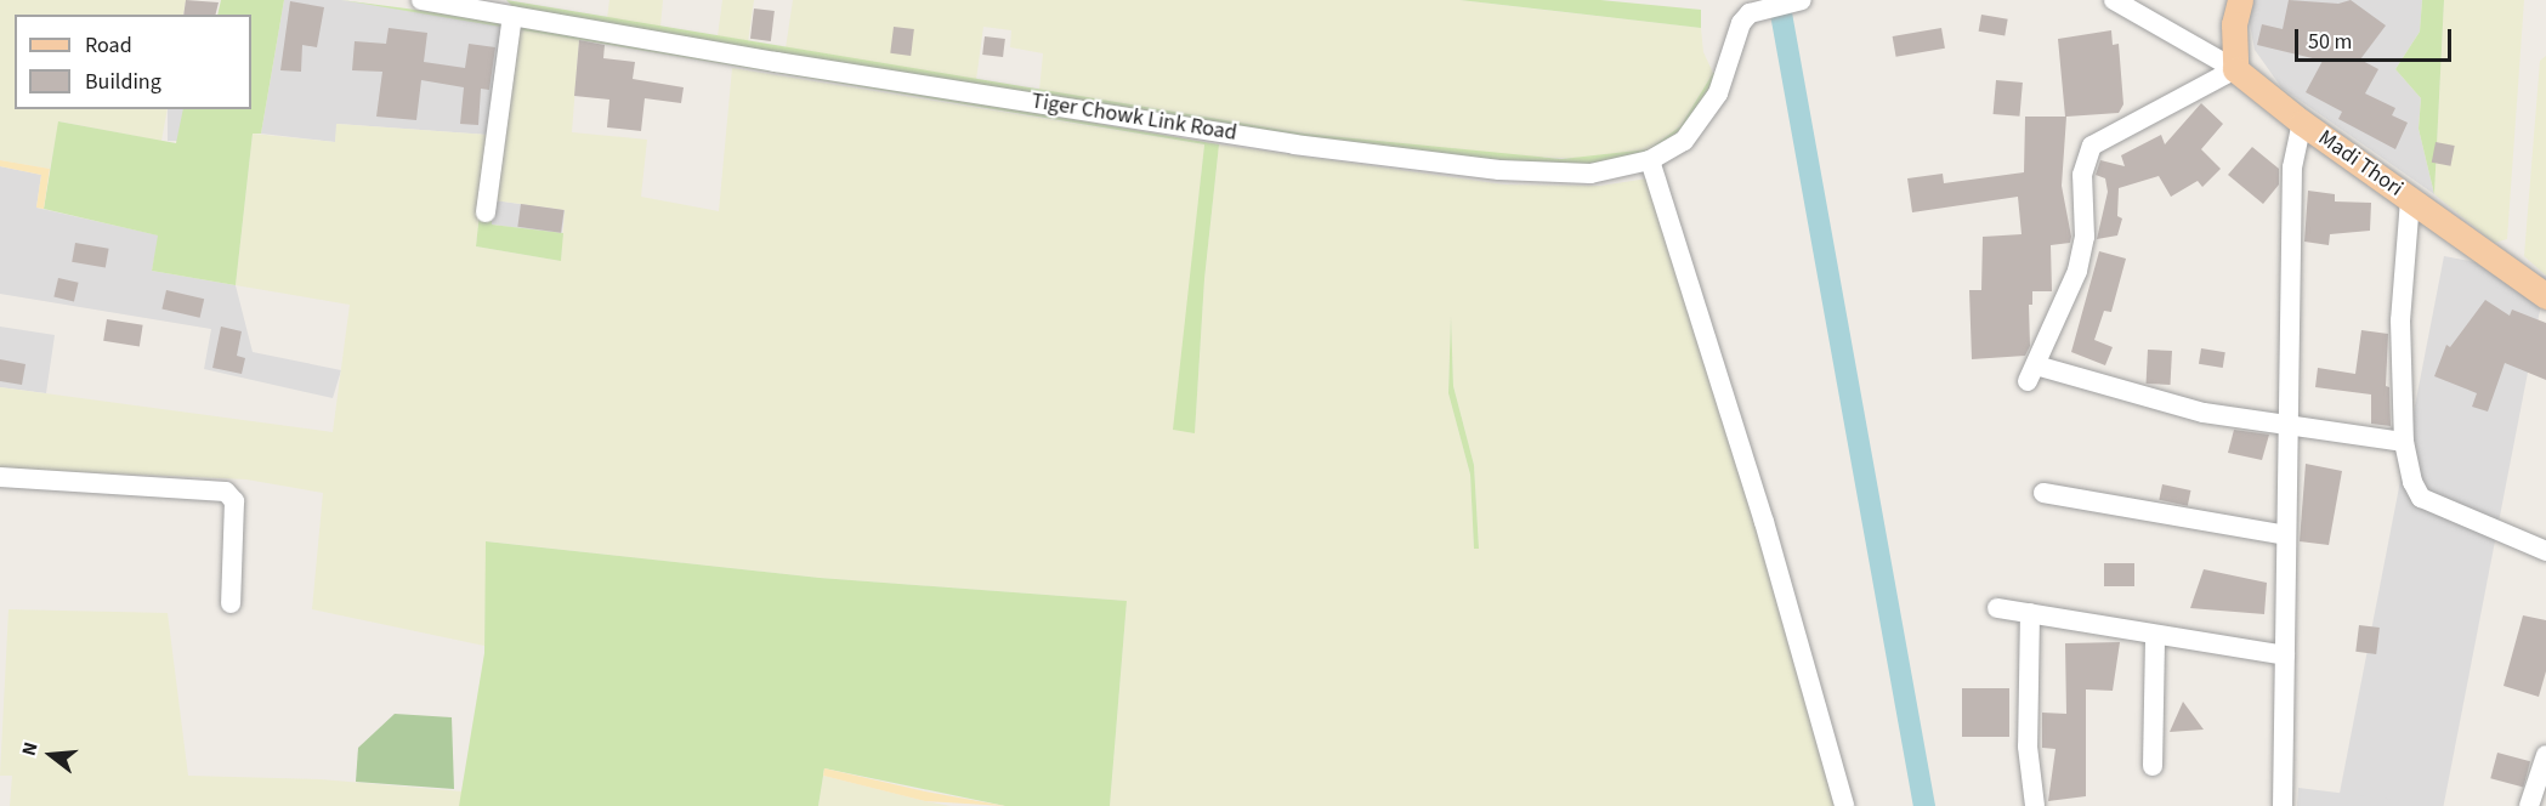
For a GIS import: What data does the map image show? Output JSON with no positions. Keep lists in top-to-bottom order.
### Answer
{
  "streets": {
    "main road": ["Madi Thori"],
    "street": ["Tiger Chowk Link Road"]
  },
  "legend": ["Road", "Building"],
  "scale_bar": "50 m",
  "north": "left"
}
